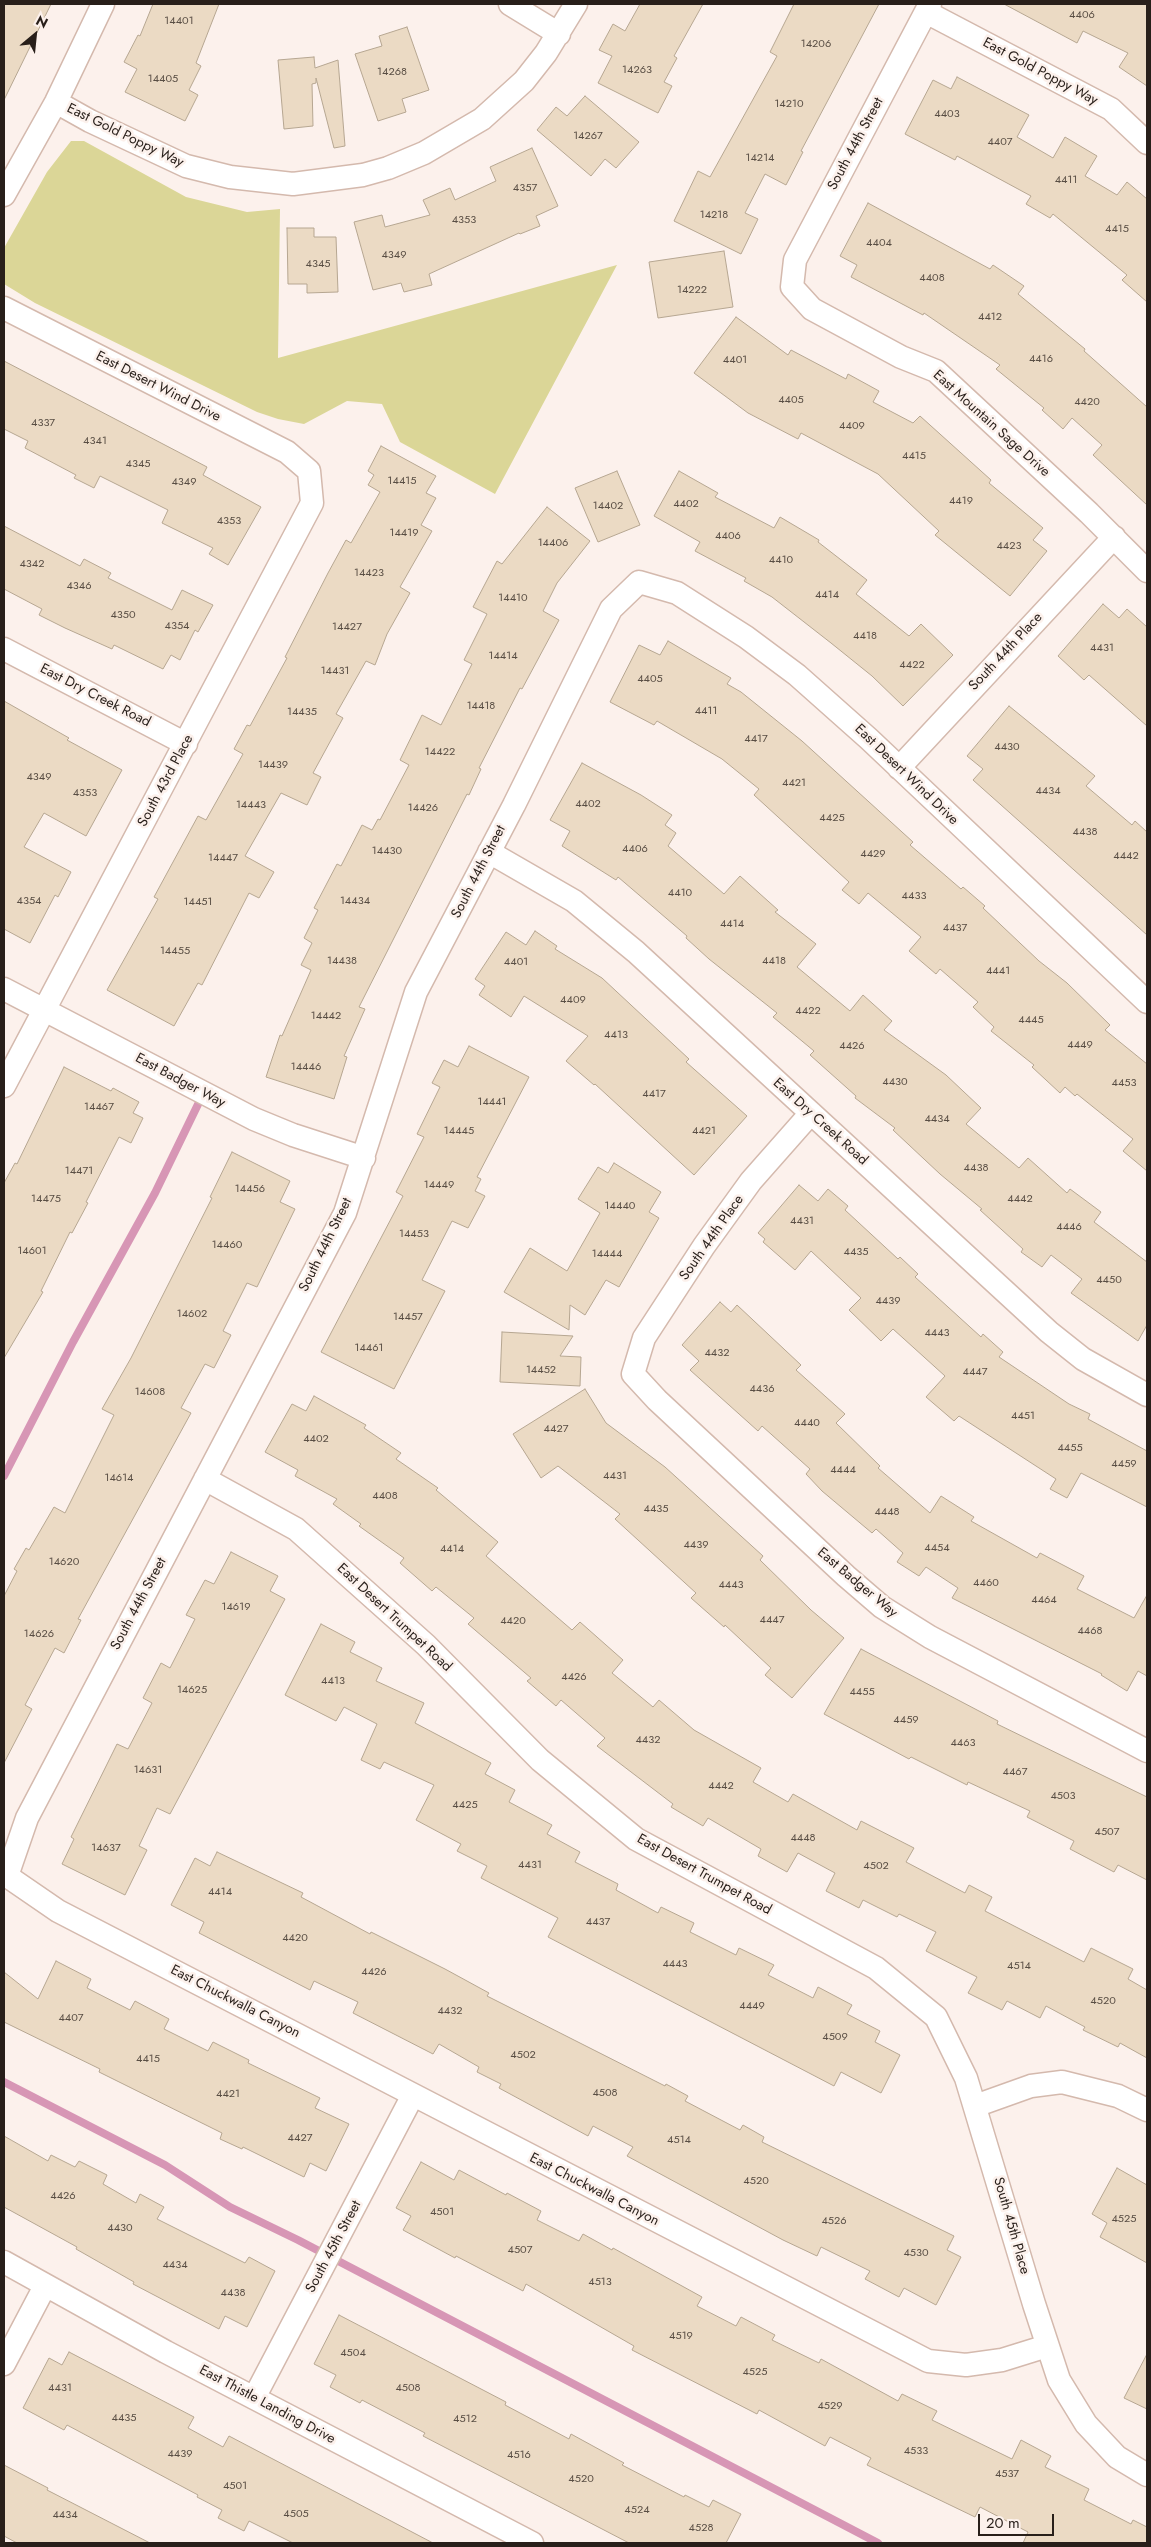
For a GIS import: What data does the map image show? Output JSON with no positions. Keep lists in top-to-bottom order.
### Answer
{
  "streets": {
    "street": [
      "East Gold Poppy Way",
      "South 44th Street",
      "East Desert Wind Drive",
      "East Mountain Sage Drive",
      "South 44th Place",
      "East Dry Creek Road",
      "South 43rd Place",
      "East Badger Way",
      "East Desert Trumpet Road",
      "East Chuckwalla Canyon",
      "South 45th Place",
      "South 45th Street",
      "East Thistle Landing Drive"
    ]
  },
  "crossings": [
    ["East Gold Poppy Way", "South 44th Street"],
    ["South 44th Street", "East Desert Wind Drive"],
    ["South 44th Street", "East Mountain Sage Drive"],
    ["South 44th Street", "East Dry Creek Road"],
    ["South 44th Street", "East Badger Way"],
    ["South 44th Street", "East Desert Trumpet Road"],
    ["South 44th Street", "East Chuckwalla Canyon"],
    ["East Desert Wind Drive", "South 44th Place"],
    ["East Desert Wind Drive", "South 43rd Place"],
    ["East Mountain Sage Drive", "South 44th Place"],
    ["South 44th Place", "East Dry Creek Road"],
    ["South 44th Place", "East Badger Way"],
    ["East Dry Creek Road", "South 43rd Place"],
    ["South 43rd Place", "East Badger Way"],
    ["East Desert Trumpet Road", "South 45th Place"],
    ["East Chuckwalla Canyon", "South 45th Place"],
    ["East Chuckwalla Canyon", "South 45th Street"],
    ["South 45th Street", "East Thistle Landing Drive"]
  ],
  "house_numbers": [
    "4406",
    "14401",
    "14206",
    "14263",
    "14268",
    "14405",
    "14210",
    "4403",
    "14267",
    "4407",
    "14214",
    "4411",
    "4357",
    "14218",
    "4353",
    "4415",
    "4404",
    "4349",
    "4345",
    "4408",
    "14222",
    "4412",
    "4416",
    "4401",
    "4405",
    "4420",
    "4337",
    "4409",
    "4341",
    "4415",
    "4345",
    "14415",
    "4349",
    "4419",
    "4402",
    "14402",
    "4353",
    "14419",
    "4406",
    "14406",
    "4423",
    "4410",
    "4342",
    "14423",
    "4346",
    "4414",
    "14410",
    "4350",
    "4354",
    "14427",
    "4418",
    "4431",
    "14414",
    "4422",
    "14431",
    "4405",
    "14418",
    "4411",
    "14435",
    "4417",
    "4430",
    "14422",
    "14439",
    "4349",
    "4421",
    "4434",
    "4353",
    "4402",
    "14443",
    "14426",
    "4425",
    "4438",
    "4406",
    "14430",
    "4429",
    "4442",
    "14447",
    "4410",
    "4433",
    "4354",
    "14434",
    "14451",
    "4414",
    "4437",
    "14455",
    "14438",
    "4418",
    "4401",
    "4441",
    "4409",
    "4422",
    "14442",
    "4445",
    "4413",
    "4449",
    "4426",
    "14446",
    "4430",
    "4453",
    "4417",
    "14441",
    "14467",
    "4434",
    "14445",
    "4421",
    "4438",
    "14471",
    "14449",
    "14456",
    "14475",
    "4442",
    "14440",
    "4431",
    "4446",
    "14453",
    "14460",
    "14601",
    "4435",
    "14444",
    "4450",
    "4439",
    "14602",
    "14457",
    "4443",
    "14461",
    "4432",
    "14452",
    "4447",
    "4436",
    "14608",
    "4451",
    "4440",
    "4427",
    "4402",
    "4455",
    "4459",
    "4444",
    "4431",
    "14614",
    "4408",
    "4435",
    "4448",
    "4439",
    "4454",
    "4414",
    "14620",
    "4460",
    "4443",
    "4464",
    "14619",
    "4447",
    "4420",
    "4468",
    "14626",
    "4426",
    "4413",
    "14625",
    "4455",
    "4459",
    "4432",
    "4463",
    "14631",
    "4467",
    "4442",
    "4503",
    "4425",
    "4507",
    "4448",
    "14637",
    "4431",
    "4502",
    "4414",
    "4437",
    "4420",
    "4443",
    "4514",
    "4426",
    "4520",
    "4449",
    "4432",
    "4407",
    "4509",
    "4502",
    "4415",
    "4508",
    "4421",
    "4427",
    "4514",
    "4520",
    "4426",
    "4501",
    "4525",
    "4526",
    "4430",
    "4507",
    "4530",
    "4434",
    "4513",
    "4438",
    "4519",
    "4504",
    "4525",
    "4431",
    "4508",
    "4529",
    "4435",
    "4512",
    "4533",
    "4439",
    "4516",
    "4537",
    "4520",
    "4501",
    "4524",
    "4505",
    "4434",
    "4528"
  ],
  "scale_bar": "20 m",
  "north": "top right"
}
